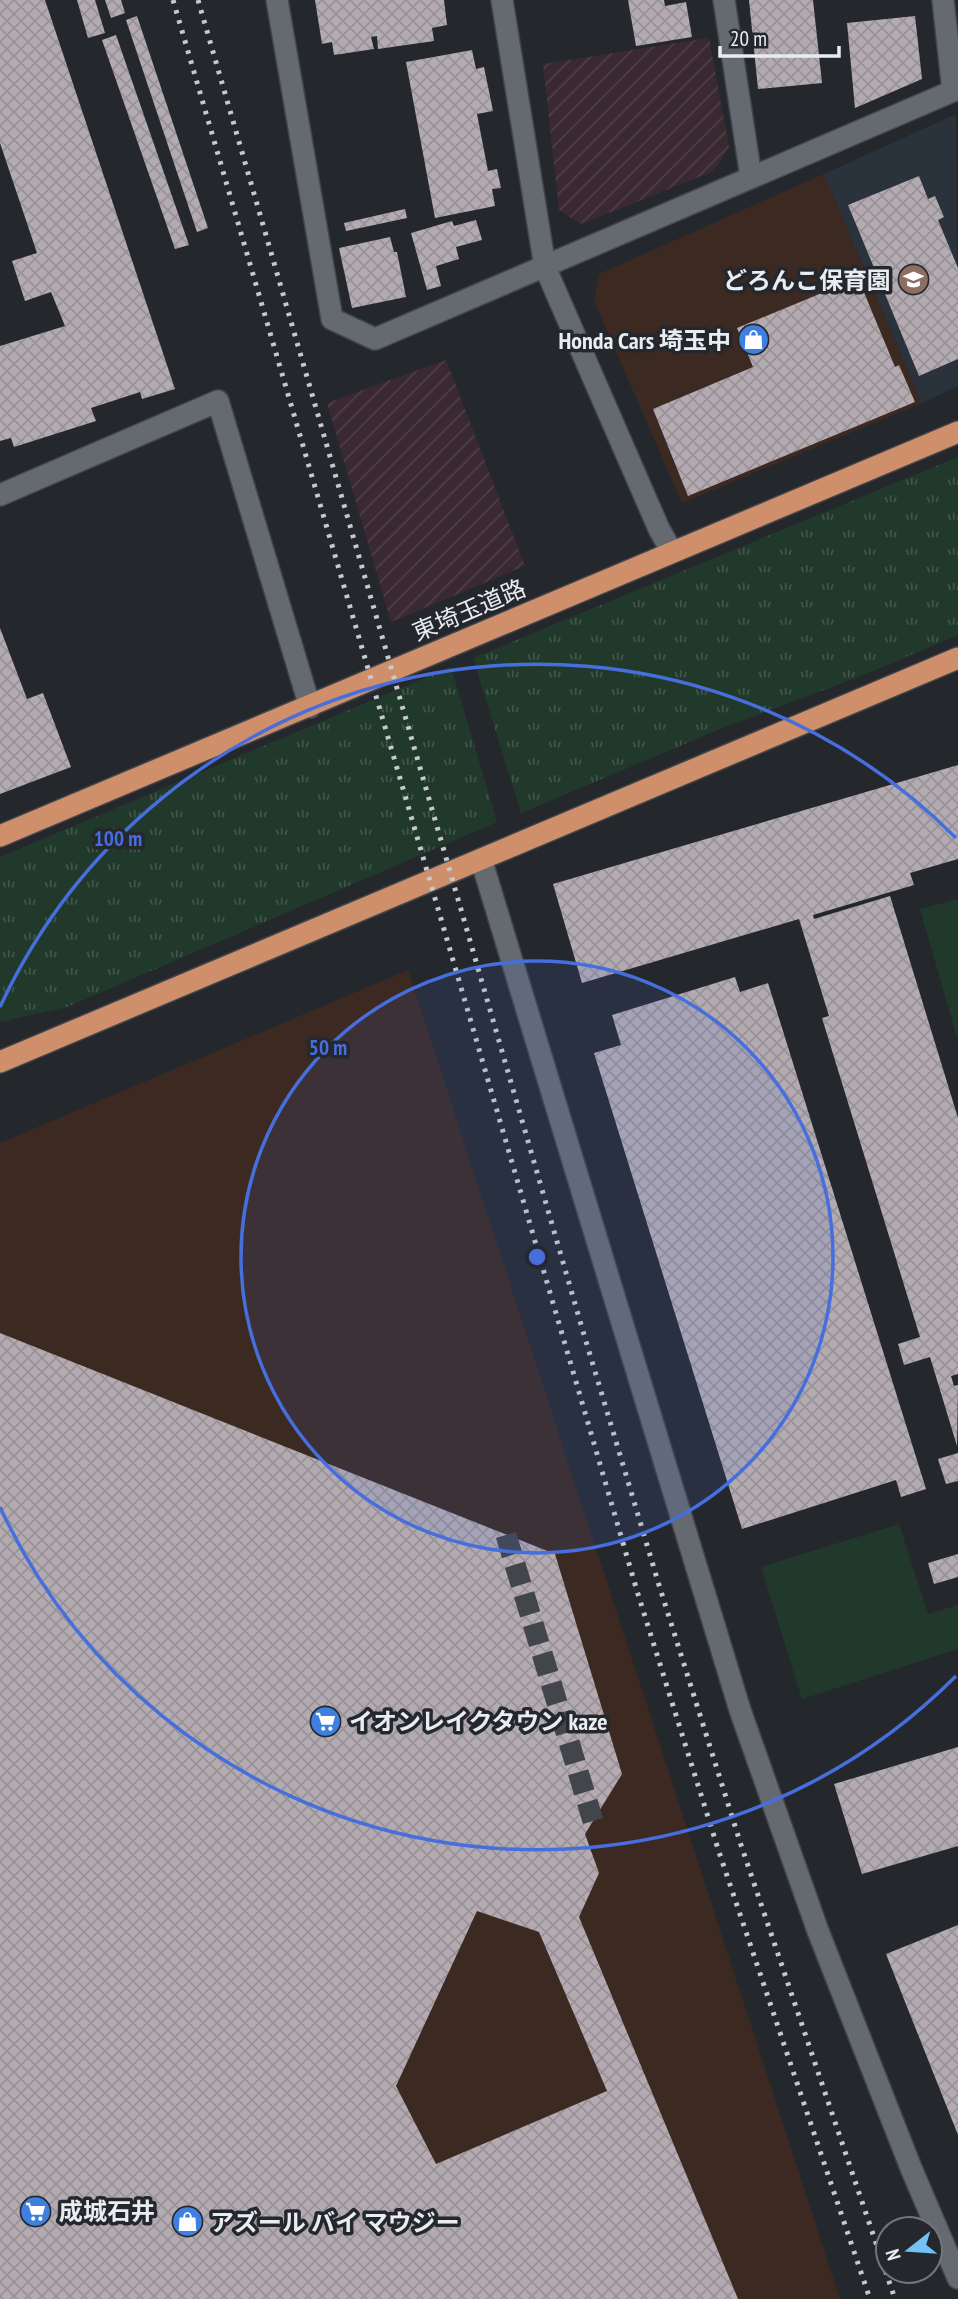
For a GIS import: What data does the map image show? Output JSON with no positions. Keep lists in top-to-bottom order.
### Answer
{
  "streets": {
    "highway": ["東埼玉道路"]
  },
  "places": {
    "school or university": ["どろんこ保育園"],
    "shop": ["Honda Cars 埼玉中", "アズール バイ マウジー"],
    "supermarket": ["イオンレイクタウン kaze", "成城石井"]
  },
  "scale_bar": "20 m",
  "north": "left",
  "rings": ["100 m", "50 m"]
}
